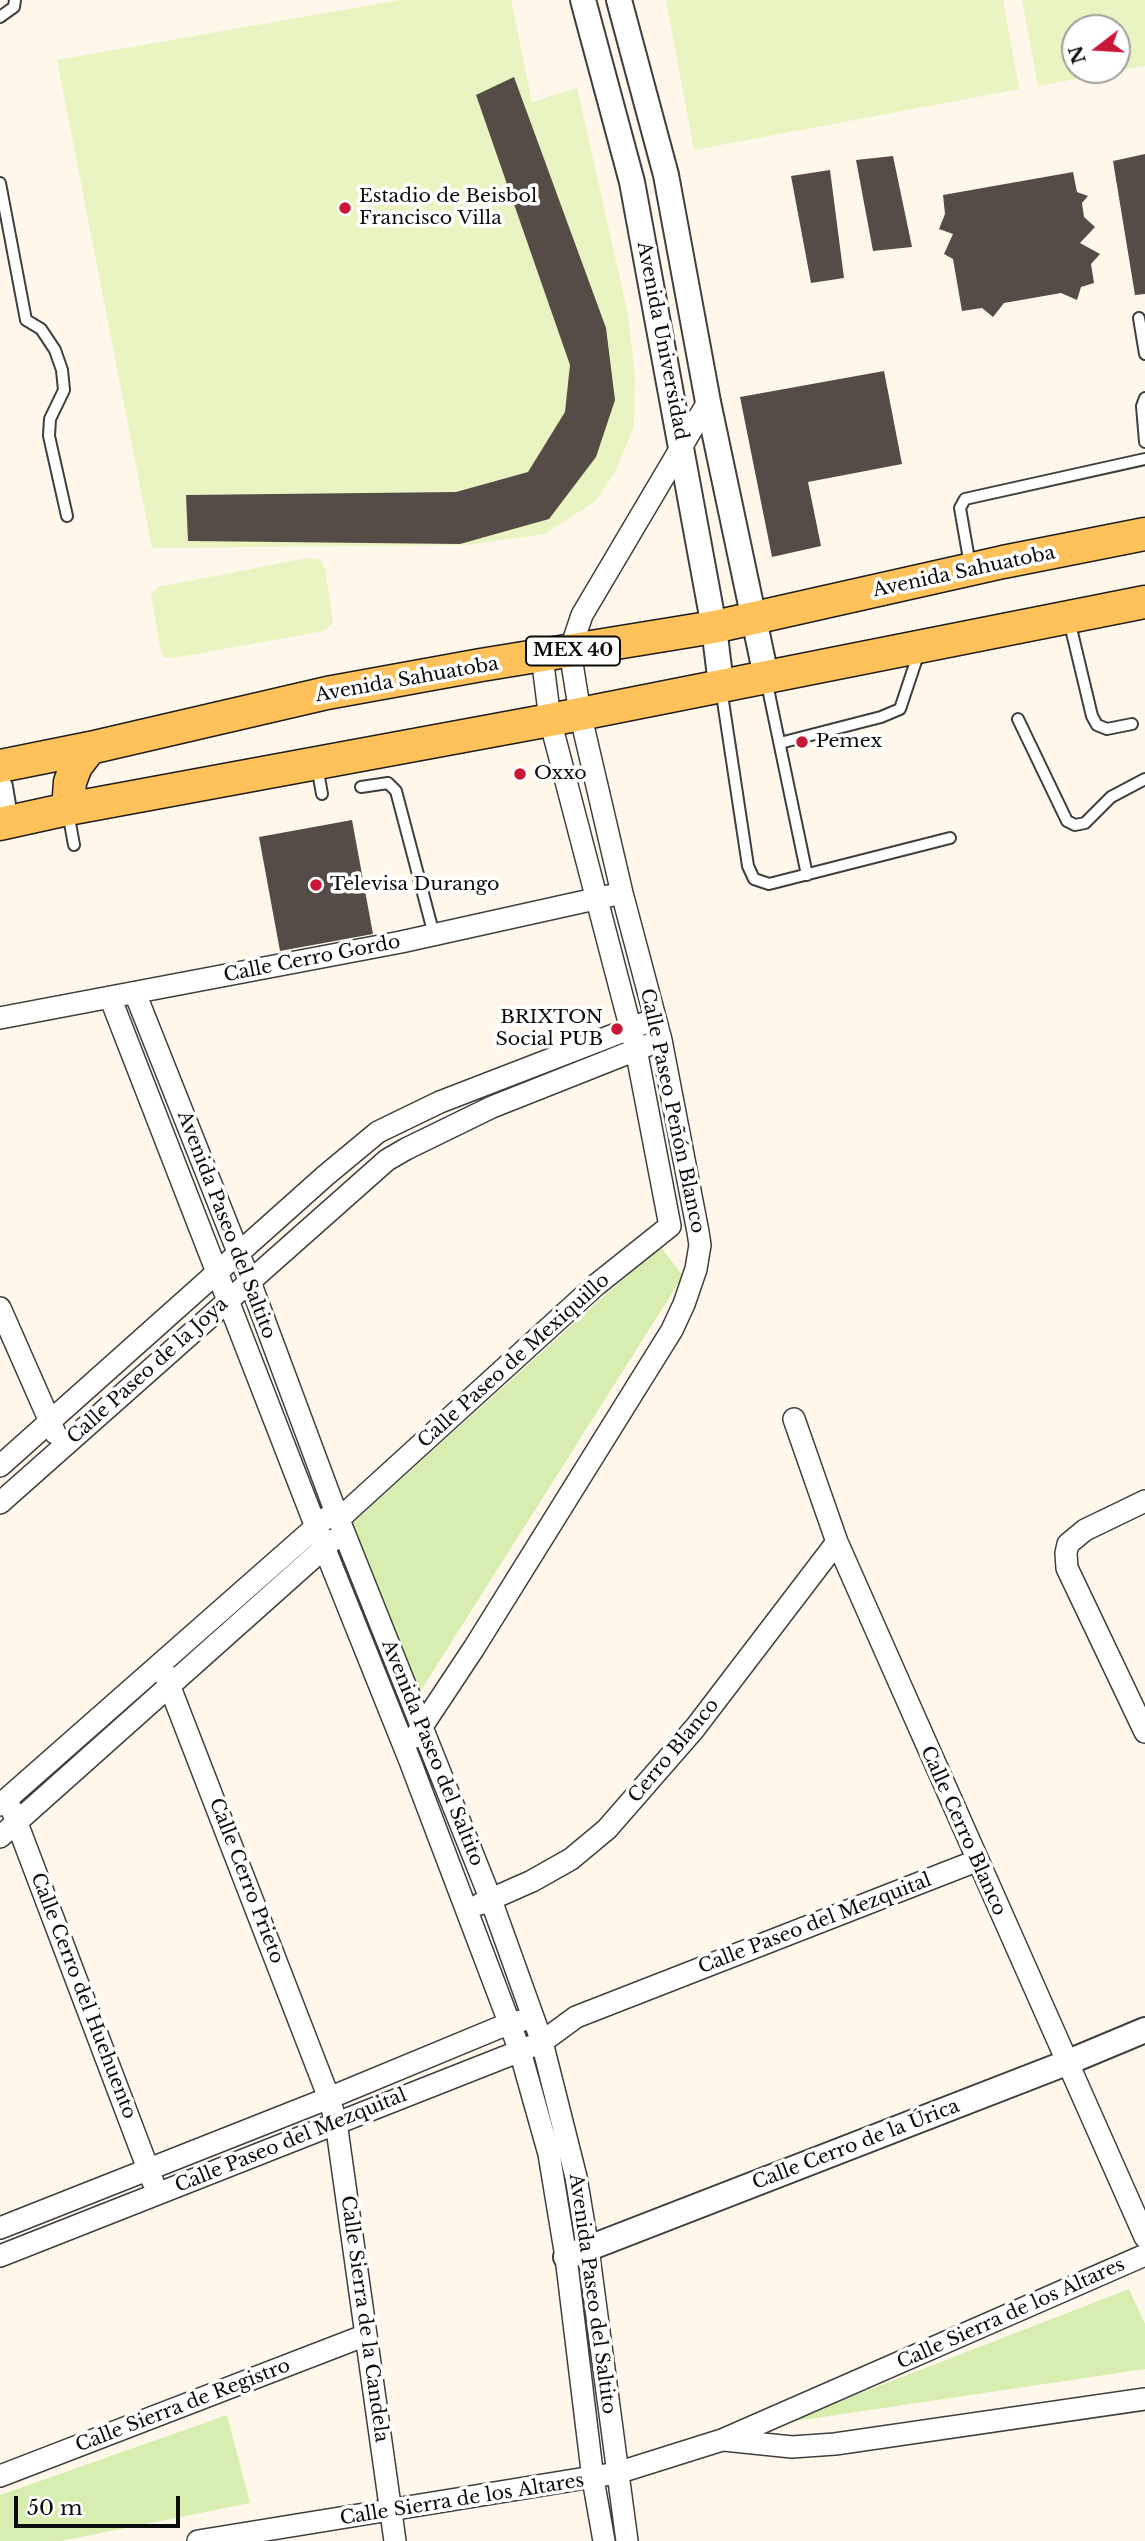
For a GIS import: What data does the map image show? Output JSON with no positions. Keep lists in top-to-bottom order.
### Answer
{
  "streets": {
    "main road": ["Avenida Sahuatoba", "MEX 40"],
    "street": [
      "Avenida Universidad",
      "Calle Cerro Gordo",
      "Calle Paseo Peñón Blanco",
      "Avenida Paseo del Saltito",
      "Calle Paseo de Mexiquillo",
      "Calle Paseo de la Joya",
      "Cerro Blanco",
      "Calle Cerro Blanco",
      "Calle Cerro Prieto",
      "Calle Paseo del Mezquital",
      "Calle Cerro del Huehuento",
      "Calle Cerro de la Úrica",
      "Calle Sierra de los Altares",
      "Calle Sierra de la Candela",
      "Calle Sierra de Registro"
    ]
  },
  "crossings": [
    ["Avenida Universidad", "Avenida Sahuatoba"],
    ["Avenida Sahuatoba", "Calle Paseo Peñón Blanco"],
    ["Calle Cerro Gordo", "Calle Paseo Peñón Blanco"],
    ["Calle Cerro Gordo", "Avenida Paseo del Saltito"],
    ["Calle Paseo Peñón Blanco", "Avenida Paseo del Saltito"],
    ["Calle Paseo Peñón Blanco", "Calle Paseo de Mexiquillo"],
    ["Calle Paseo Peñón Blanco", "Calle Paseo de la Joya"],
    ["Avenida Paseo del Saltito", "Calle Paseo de Mexiquillo"],
    ["Avenida Paseo del Saltito", "Calle Paseo de la Joya"],
    ["Avenida Paseo del Saltito", "Cerro Blanco"],
    ["Avenida Paseo del Saltito", "Calle Paseo del Mezquital"],
    ["Avenida Paseo del Saltito", "Calle Cerro de la Úrica"],
    ["Avenida Paseo del Saltito", "Calle Sierra de los Altares"],
    ["Calle Paseo de Mexiquillo", "Calle Cerro Prieto"],
    ["Calle Paseo de Mexiquillo", "Calle Cerro del Huehuento"],
    ["Cerro Blanco", "Calle Cerro Blanco"],
    ["Calle Cerro Blanco", "Calle Paseo del Mezquital"],
    ["Calle Cerro Blanco", "Calle Cerro de la Úrica"],
    ["Calle Cerro Prieto", "Calle Paseo del Mezquital"],
    ["Calle Cerro Prieto", "Calle Sierra de la Candela"],
    ["Calle Paseo del Mezquital", "Calle Cerro del Huehuento"],
    ["Calle Paseo del Mezquital", "Calle Sierra de la Candela"],
    ["Calle Sierra de los Altares", "Calle Sierra de la Candela"],
    ["Calle Sierra de la Candela", "Calle Sierra de Registro"]
  ],
  "places": [
    "Estadio de Beisbol Francisco Villa",
    "Pemex",
    "Oxxo",
    "Televisa Durango",
    "BRIXTON Social PUB"
  ],
  "scale_bar": "50 m",
  "north": "left"
}
